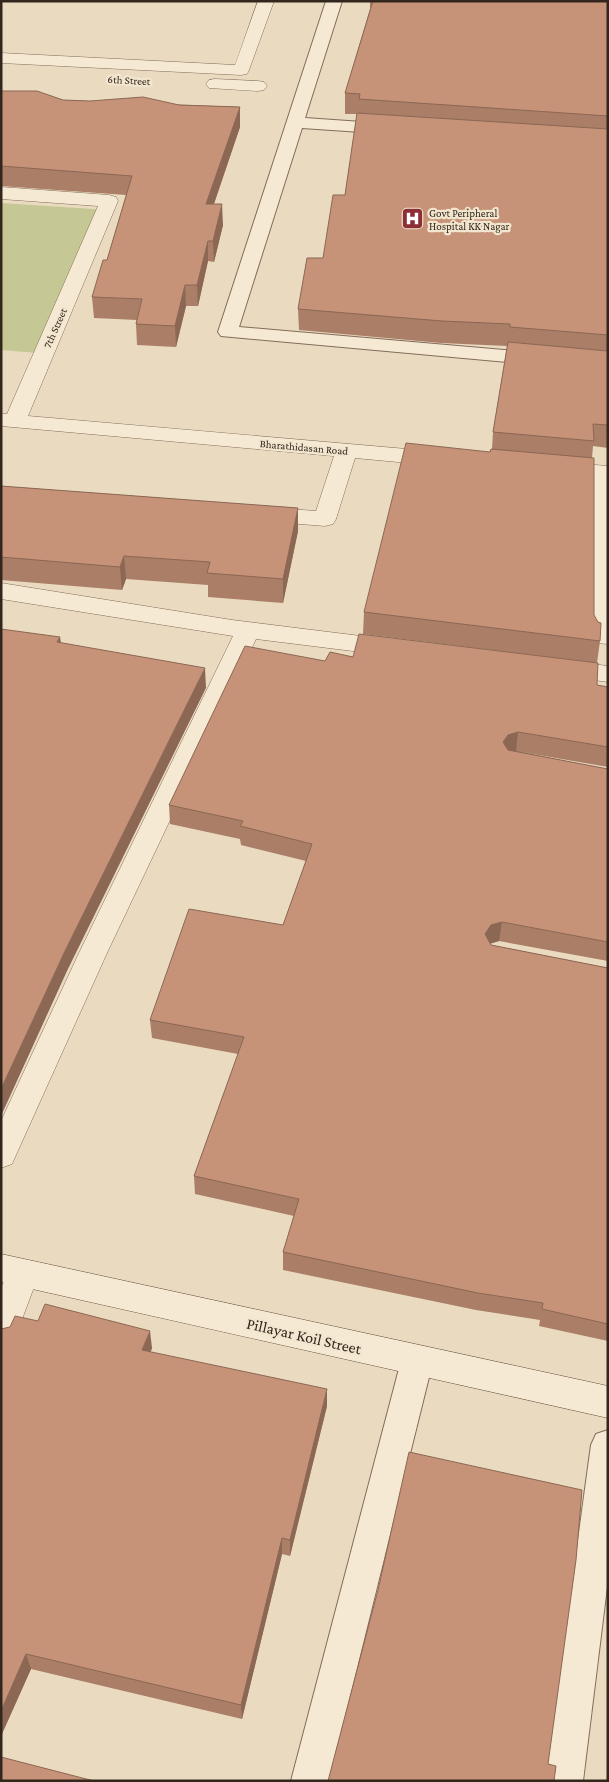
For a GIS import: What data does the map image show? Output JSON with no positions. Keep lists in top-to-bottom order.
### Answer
{
  "streets": {
    "street": [
      "6th Street",
      "7th Street",
      "Bharathidasan Road",
      "Pillayar Koil Street"
    ]
  },
  "crossings": [
    ["7th Street", "Bharathidasan Road"]
  ],
  "places": {
    "hospital": ["Govt Peripheral Hospital KK Nagar"]
  }
}
